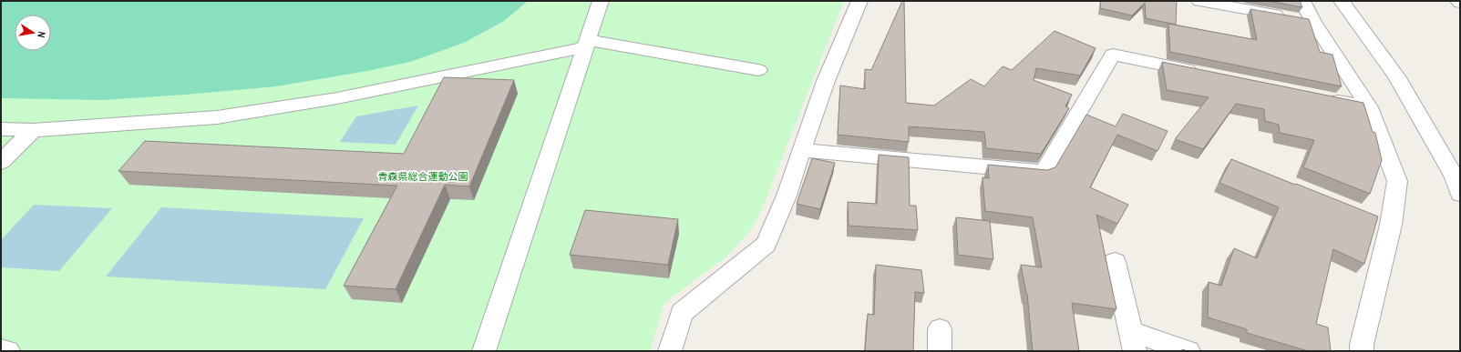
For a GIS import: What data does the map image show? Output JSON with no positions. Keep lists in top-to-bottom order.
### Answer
{
  "parks": ["青森県総合運動公園"],
  "north": "right"
}
